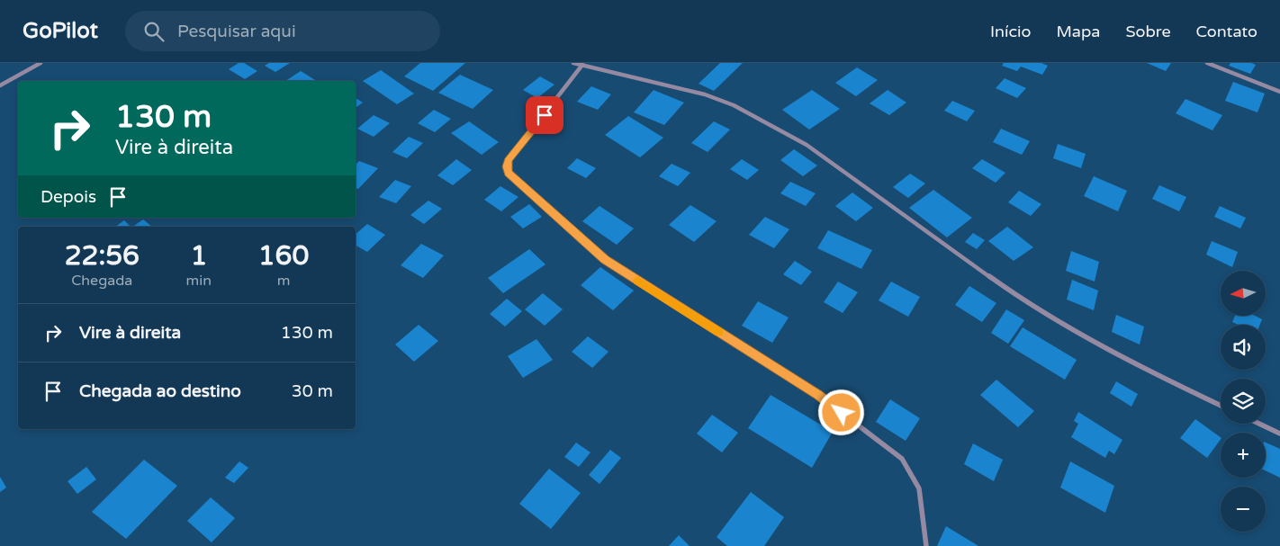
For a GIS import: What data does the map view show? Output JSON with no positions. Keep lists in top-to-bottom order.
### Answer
{
  "north": "left",
  "page": {
    "header": "GoPilot",
    "search": "Pesquisar aqui",
    "nav": [
      "Início",
      "Mapa",
      "Sobre",
      "Contato"
    ],
    "turn": ["130 m", "Vire à direita"],
    "then": "Depois",
    "eta": [
      "22:56",
      "Chegada",
      "1",
      "min",
      "160",
      "m"
    ],
    "map_buttons": ["+", "−"],
    "list": [
      {
        "name": "Vire à direita",
        "value": "130 m"
      },
      {
        "name": "Chegada ao destino",
        "value": "30 m"
      }
    ]
  }
}
